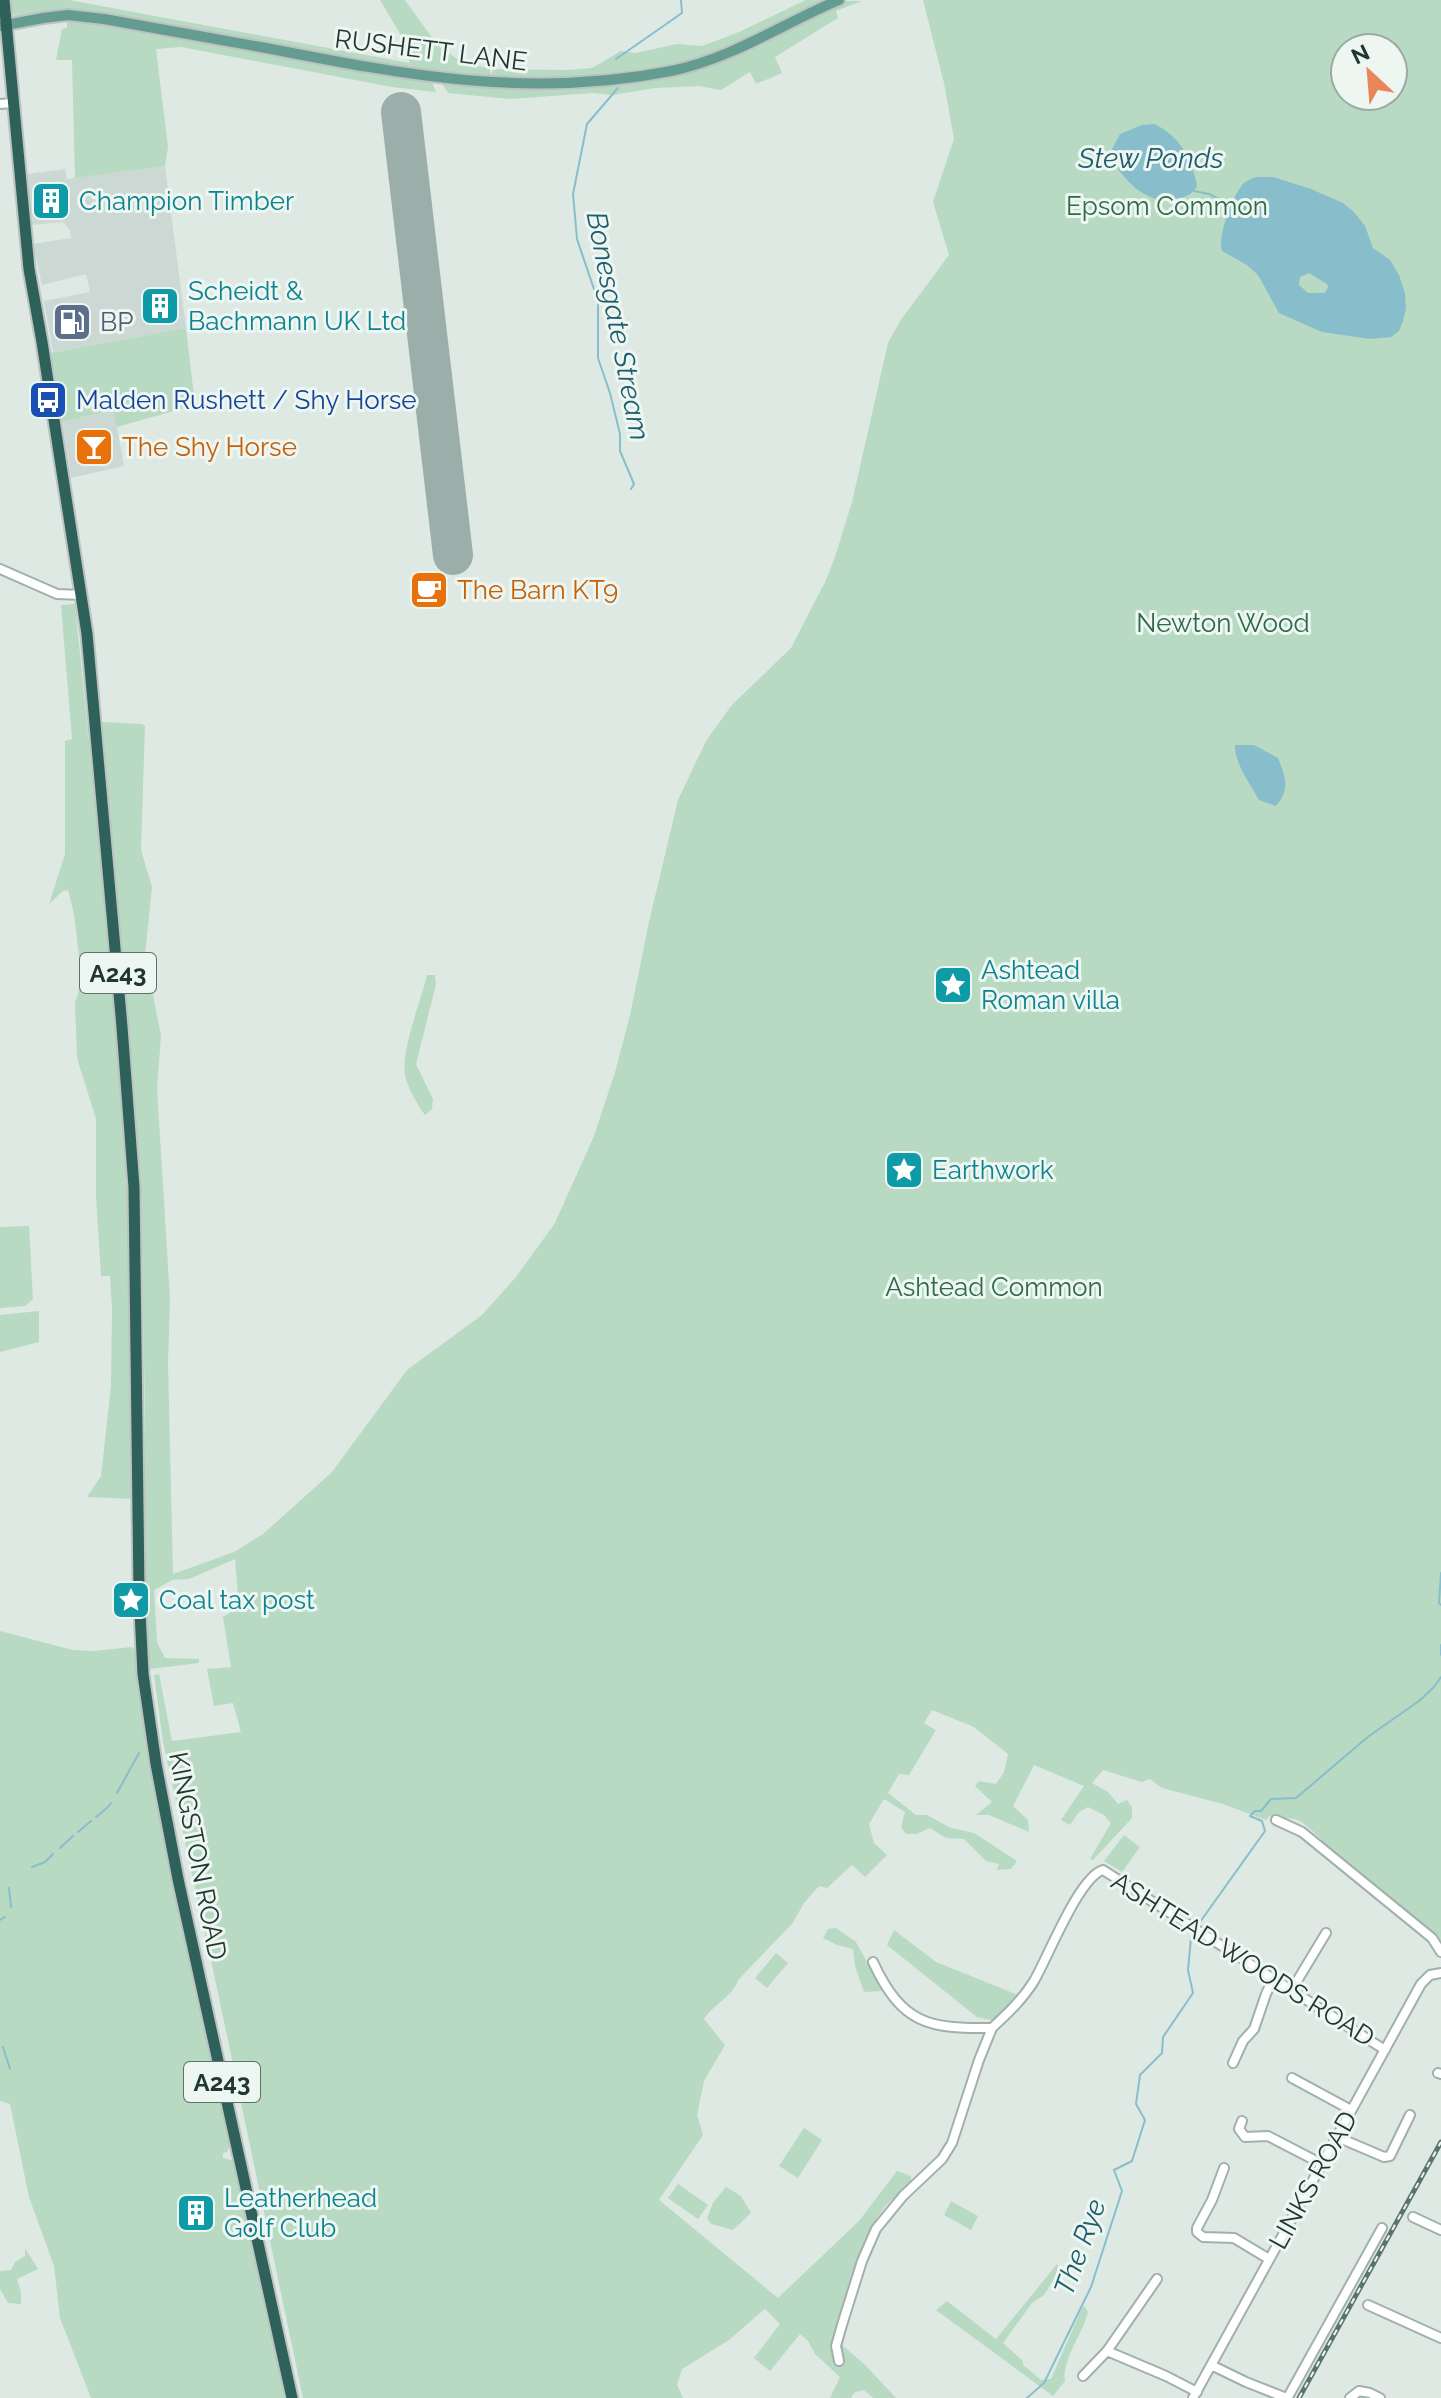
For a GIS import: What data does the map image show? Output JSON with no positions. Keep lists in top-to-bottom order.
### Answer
{
  "streets": {
    "highway": ["A243", "KINGSTON ROAD"],
    "main road": ["RUSHETT LANE"],
    "street": ["ASHTEAD WOODS ROAD", "LINKS ROAD"]
  },
  "crossings": [
    ["RUSHETT LANE", "A243"],
    ["A243", "KINGSTON ROAD"],
    ["ASHTEAD WOODS ROAD", "LINKS ROAD"]
  ],
  "water": ["Stew Ponds", "Bonesgate Stream", "The Rye"],
  "parks": ["Epsom Common", "Newton Wood", "Ashtead Common"],
  "places": {
    "building": ["Champion Timber", "Scheidt & Bachmann UK Ltd", "Leatherhead Golf Club"],
    "fuel station": ["BP"],
    "bus stop": ["Malden Rushett / Shy Horse"],
    "bar": ["The Shy Horse"],
    "cafe": ["The Barn KT9"],
    "place": ["Ashtead Roman villa", "Earthwork", "Coal tax post"]
  },
  "north": "top left"
}
